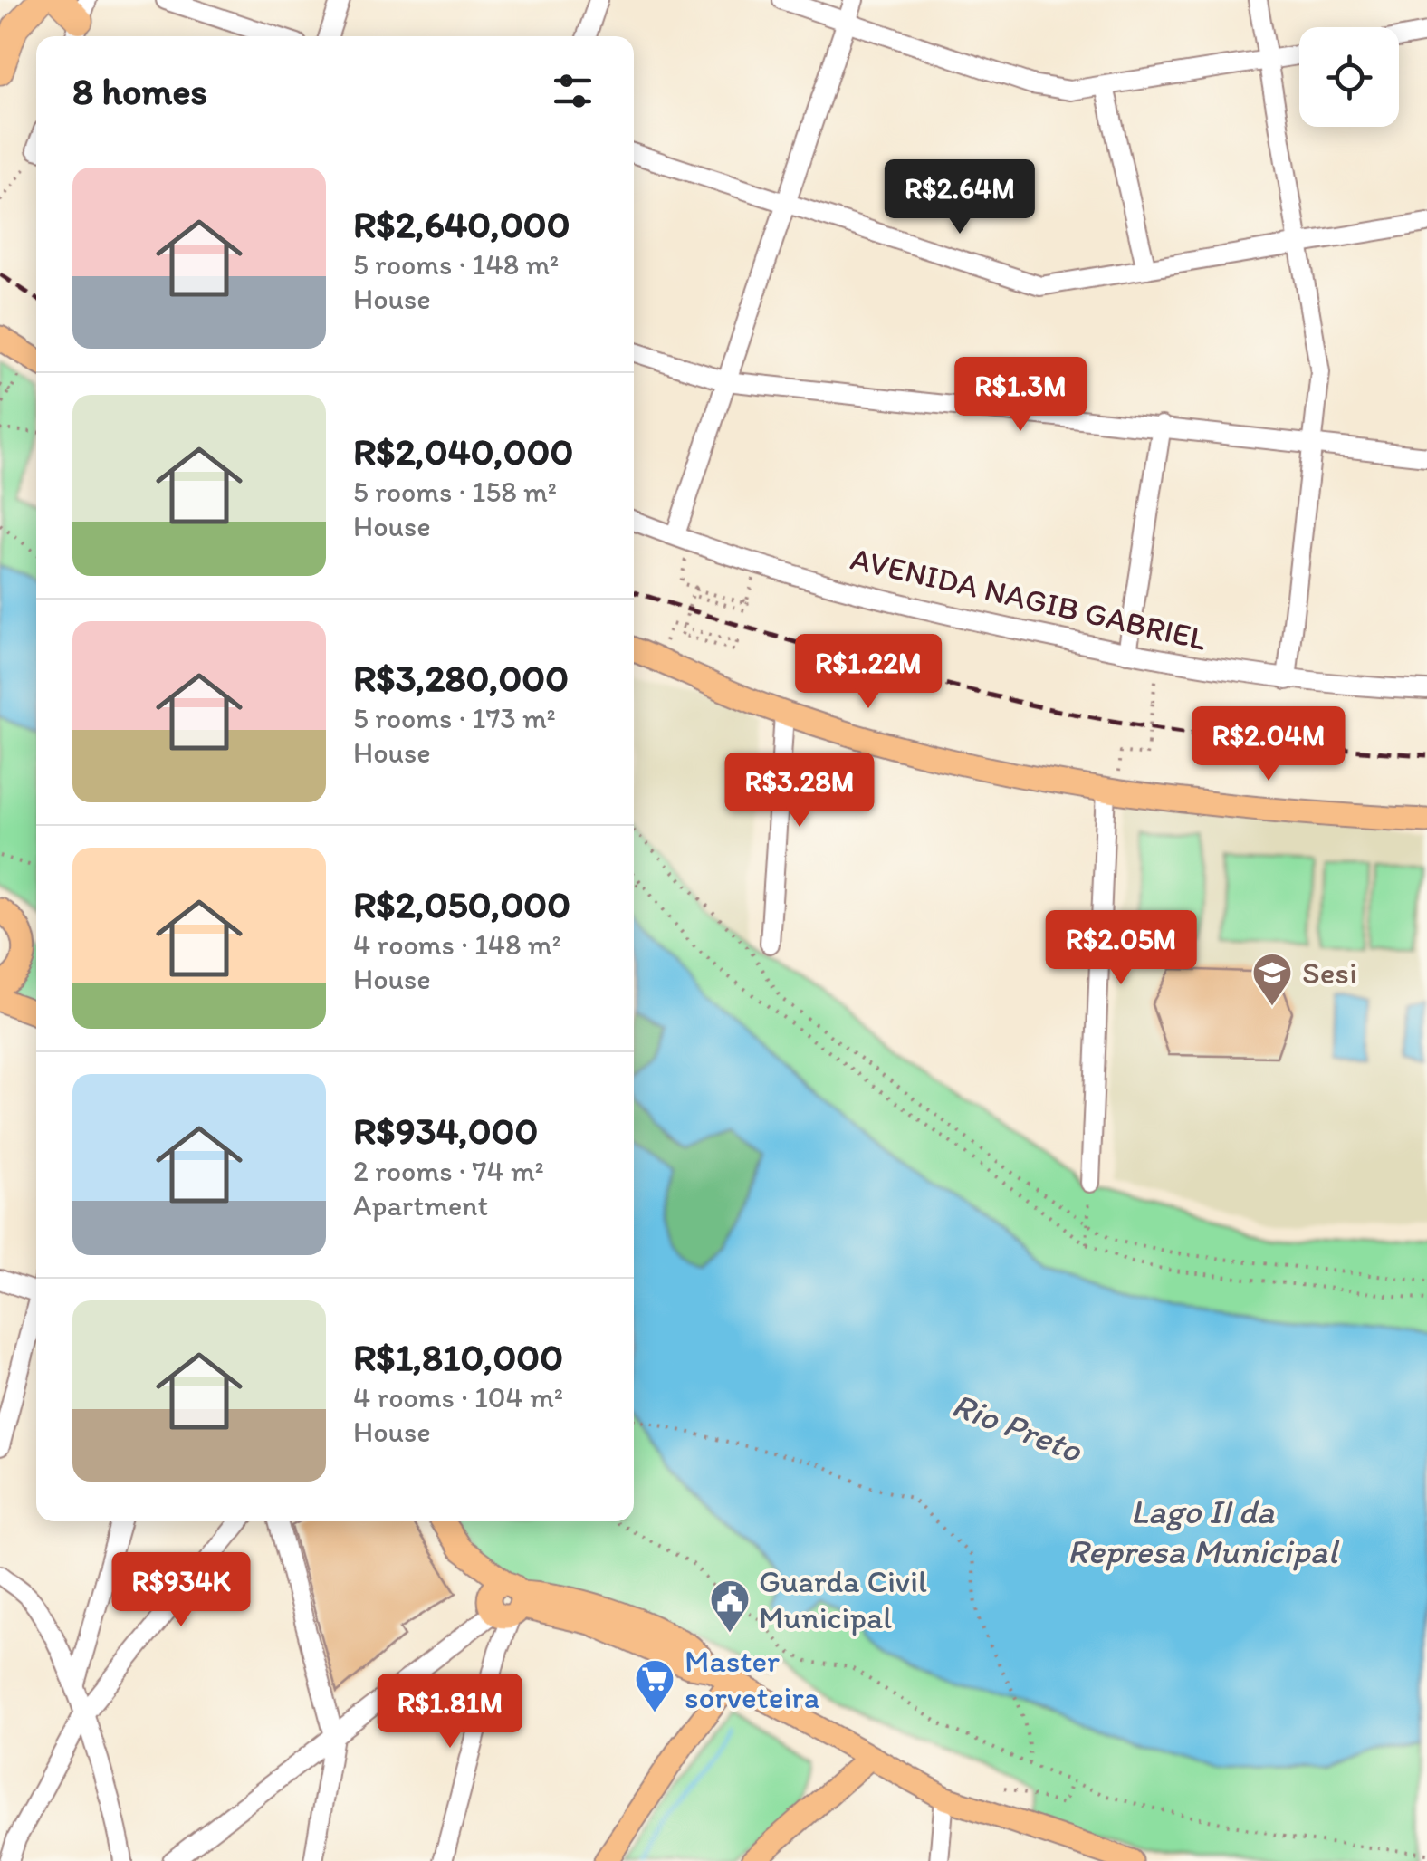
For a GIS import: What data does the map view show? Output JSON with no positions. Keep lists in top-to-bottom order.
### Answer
{
  "streets": {
    "street": ["AVENIDA NAGIB GABRIEL"]
  },
  "water": ["Rio Preto", "Lago II da Represa Municipal"],
  "places": {
    "school or university": ["Sesi"],
    "public building": ["Guarda Civil Municipal"],
    "supermarket": ["Master sorveteira"]
  },
  "page": {
    "heading": "8 homes",
    "list": [
      {
        "name": "R$2,640,000",
        "note": "5 rooms · 148 m² · House"
      },
      {
        "name": "R$2,040,000",
        "note": "5 rooms · 158 m² · House"
      },
      {
        "name": "R$3,280,000",
        "note": "5 rooms · 173 m² · House"
      },
      {
        "name": "R$2,050,000",
        "note": "4 rooms · 148 m² · House"
      },
      {
        "name": "R$934,000",
        "note": "2 rooms · 74 m² · Apartment"
      },
      {
        "name": "R$1,810,000",
        "note": "4 rooms · 104 m² · House"
      }
    ],
    "price": [
      "R$2.64M",
      "R$1.3M",
      "R$1.22M",
      "R$2.04M",
      "R$3.28M",
      "R$2.05M",
      "R$934K",
      "R$1.81M"
    ]
  }
}
